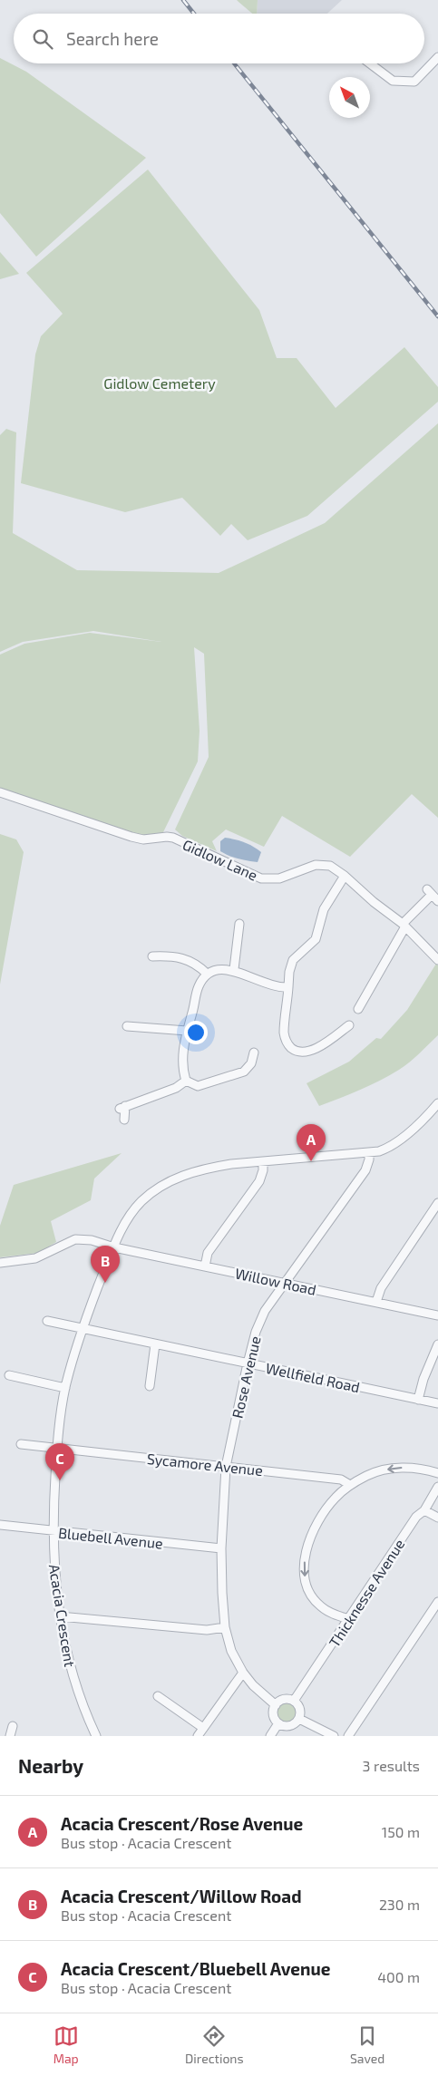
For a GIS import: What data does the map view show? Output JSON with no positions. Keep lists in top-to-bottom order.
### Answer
{
  "streets": {
    "street": [
      "Gidlow Lane",
      "Willow Road",
      "Rose Avenue",
      "Wellfield Road",
      "Sycamore Avenue",
      "Bluebell Avenue",
      "Thicknesse Avenue",
      "Acacia Crescent"
    ]
  },
  "crossings": [
    ["Willow Road", "Rose Avenue"],
    ["Willow Road", "Acacia Crescent"],
    ["Rose Avenue", "Wellfield Road"],
    ["Rose Avenue", "Sycamore Avenue"],
    ["Rose Avenue", "Bluebell Avenue"],
    ["Rose Avenue", "Thicknesse Avenue"],
    ["Rose Avenue", "Acacia Crescent"],
    ["Wellfield Road", "Acacia Crescent"],
    ["Sycamore Avenue", "Acacia Crescent"],
    ["Bluebell Avenue", "Acacia Crescent"]
  ],
  "parks": ["Gidlow Cemetery"],
  "north": "top left",
  "page": {
    "search": "Search here",
    "pins": ["A", "B", "C"],
    "heading": ["Nearby", "3 results"],
    "list": [
      {
        "mark": "A",
        "name": "Acacia Crescent/Rose Avenue",
        "note": "Bus stop · Acacia Crescent",
        "value": "150 m"
      },
      {
        "mark": "B",
        "name": "Acacia Crescent/Willow Road",
        "note": "Bus stop · Acacia Crescent",
        "value": "230 m"
      },
      {
        "mark": "C",
        "name": "Acacia Crescent/Bluebell Avenue",
        "note": "Bus stop · Acacia Crescent",
        "value": "400 m"
      }
    ],
    "nav": ["Map", "Directions", "Saved"]
  }
}
